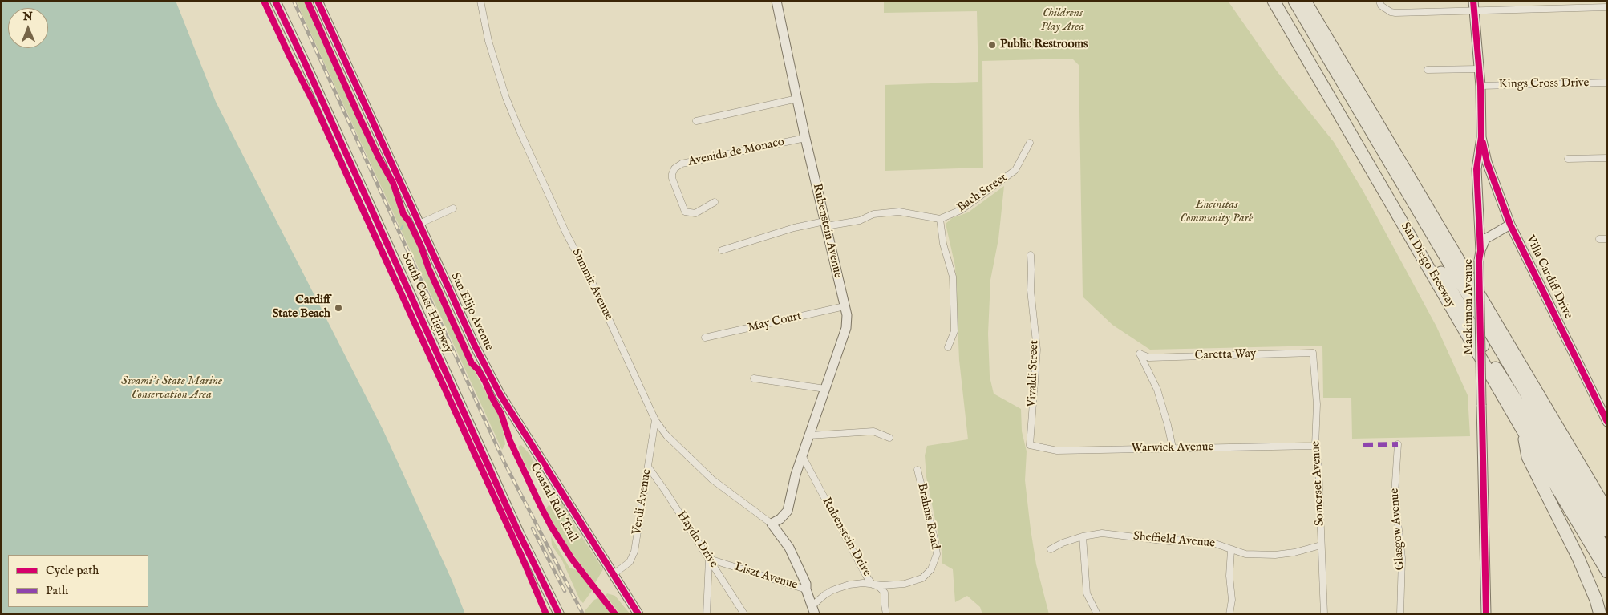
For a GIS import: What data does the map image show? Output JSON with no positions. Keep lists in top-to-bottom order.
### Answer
{
  "streets": {
    "highway": ["San Diego Freeway"],
    "main road": ["South Coast Highway"],
    "street": [
      "Kings Cross Drive",
      "Avenida de Monaco",
      "Bach Street",
      "Rubenstein Avenue",
      "Villa Cardiff Drive",
      "Summit Avenue",
      "Mackinnon Avenue",
      "San Elijo Avenue",
      "May Court",
      "Caretta Way",
      "Vivaldi Street",
      "Warwick Avenue",
      "Somerset Avenue",
      "Verdi Avenue",
      "Brahms Road",
      "Glasgow Avenue",
      "Rubenstein Drive",
      "Haydn Drive",
      "Sheffield Avenue",
      "Liszt Avenue"
    ],
    "cycle path": ["Coastal Rail Trail"]
  },
  "crossings": [
    ["Kings Cross Drive", "Mackinnon Avenue"],
    ["Avenida de Monaco", "Rubenstein Avenue"],
    ["Rubenstein Avenue", "Summit Avenue"],
    ["Rubenstein Avenue", "May Court"],
    ["Rubenstein Avenue", "Rubenstein Drive"],
    ["Villa Cardiff Drive", "Mackinnon Avenue"],
    ["Summit Avenue", "Verdi Avenue"],
    ["San Elijo Avenue", "Verdi Avenue"],
    ["Caretta Way", "Warwick Avenue"],
    ["Caretta Way", "Somerset Avenue"],
    ["Vivaldi Street", "Warwick Avenue"],
    ["Warwick Avenue", "Somerset Avenue"],
    ["Somerset Avenue", "Sheffield Avenue"],
    ["Verdi Avenue", "Haydn Drive"],
    ["Brahms Road", "Rubenstein Drive"],
    ["Haydn Drive", "Liszt Avenue"]
  ],
  "parks": ["Childrens Play Area", "Encinitas Community Park", "Swami's State Marine Conservation Area"],
  "places": ["Public Restrooms", "Cardiff State Beach"],
  "legend": ["Cycle path", "Path"],
  "north": "top"
}
